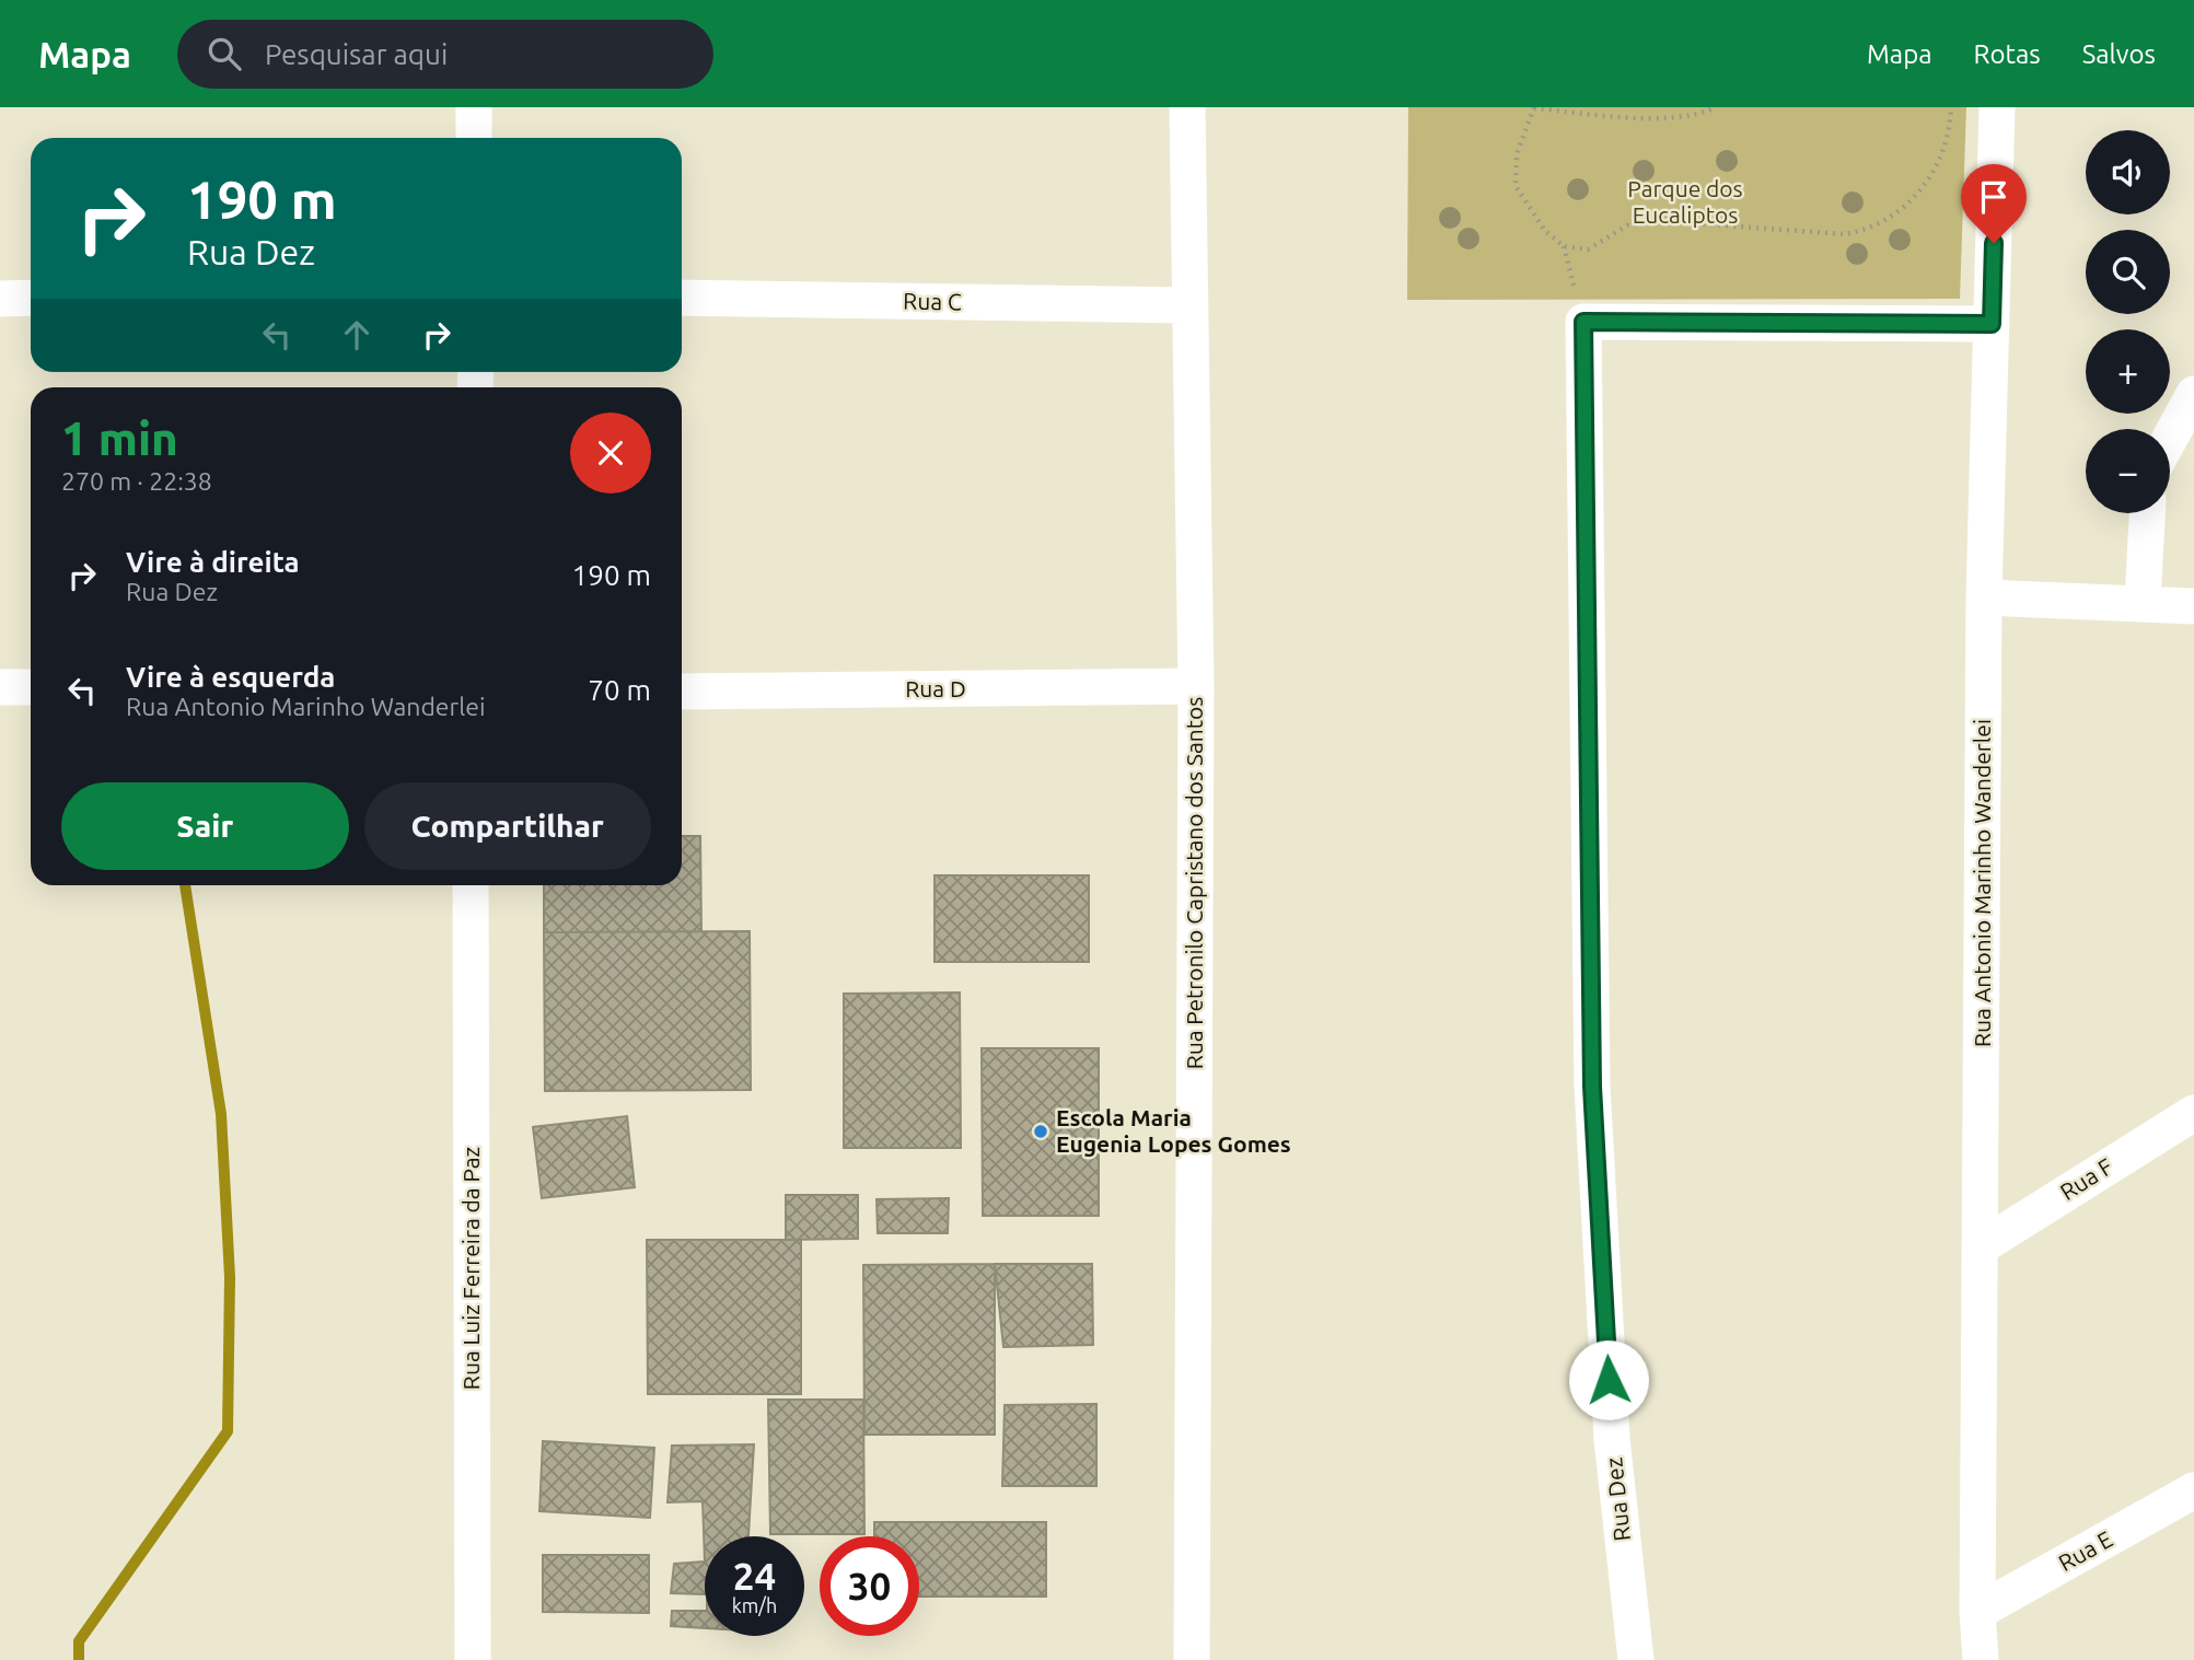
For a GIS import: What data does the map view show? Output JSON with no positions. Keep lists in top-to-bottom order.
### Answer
{
  "streets": {
    "street": [
      "Rua C",
      "Rua D",
      "Rua Petronilo Capristano dos Santos",
      "Rua Antonio Marinho Wanderlei",
      "Rua F",
      "Rua Luiz Ferreira da Paz",
      "Rua Dez",
      "Rua E"
    ]
  },
  "crossings": [
    ["Rua C", "Rua Petronilo Capristano dos Santos"],
    ["Rua D", "Rua Petronilo Capristano dos Santos"],
    ["Rua Antonio Marinho Wanderlei", "Rua F"],
    ["Rua Antonio Marinho Wanderlei", "Rua Dez"],
    ["Rua Antonio Marinho Wanderlei", "Rua E"]
  ],
  "parks": ["Parque dos Eucaliptos"],
  "places": ["Escola Maria Eugenia Lopes Gomes"],
  "page": {
    "header": "Mapa",
    "search": "Pesquisar aqui",
    "nav": ["Mapa", "Rotas", "Salvos"],
    "map_buttons": ["+", "−"],
    "turn": ["190 m", "Rua Dez"],
    "heading": ["1 min", "270 m · 22:38"],
    "list": [
      {
        "name": "Vire à direita",
        "note": "Rua Dez",
        "value": "190 m"
      },
      {
        "name": "Vire à esquerda",
        "note": "Rua Antonio Marinho Wanderlei",
        "value": "70 m"
      }
    ],
    "buttons": ["Sair", "Compartilhar"],
    "speed": "24 km/h",
    "limit": "30"
  }
}
